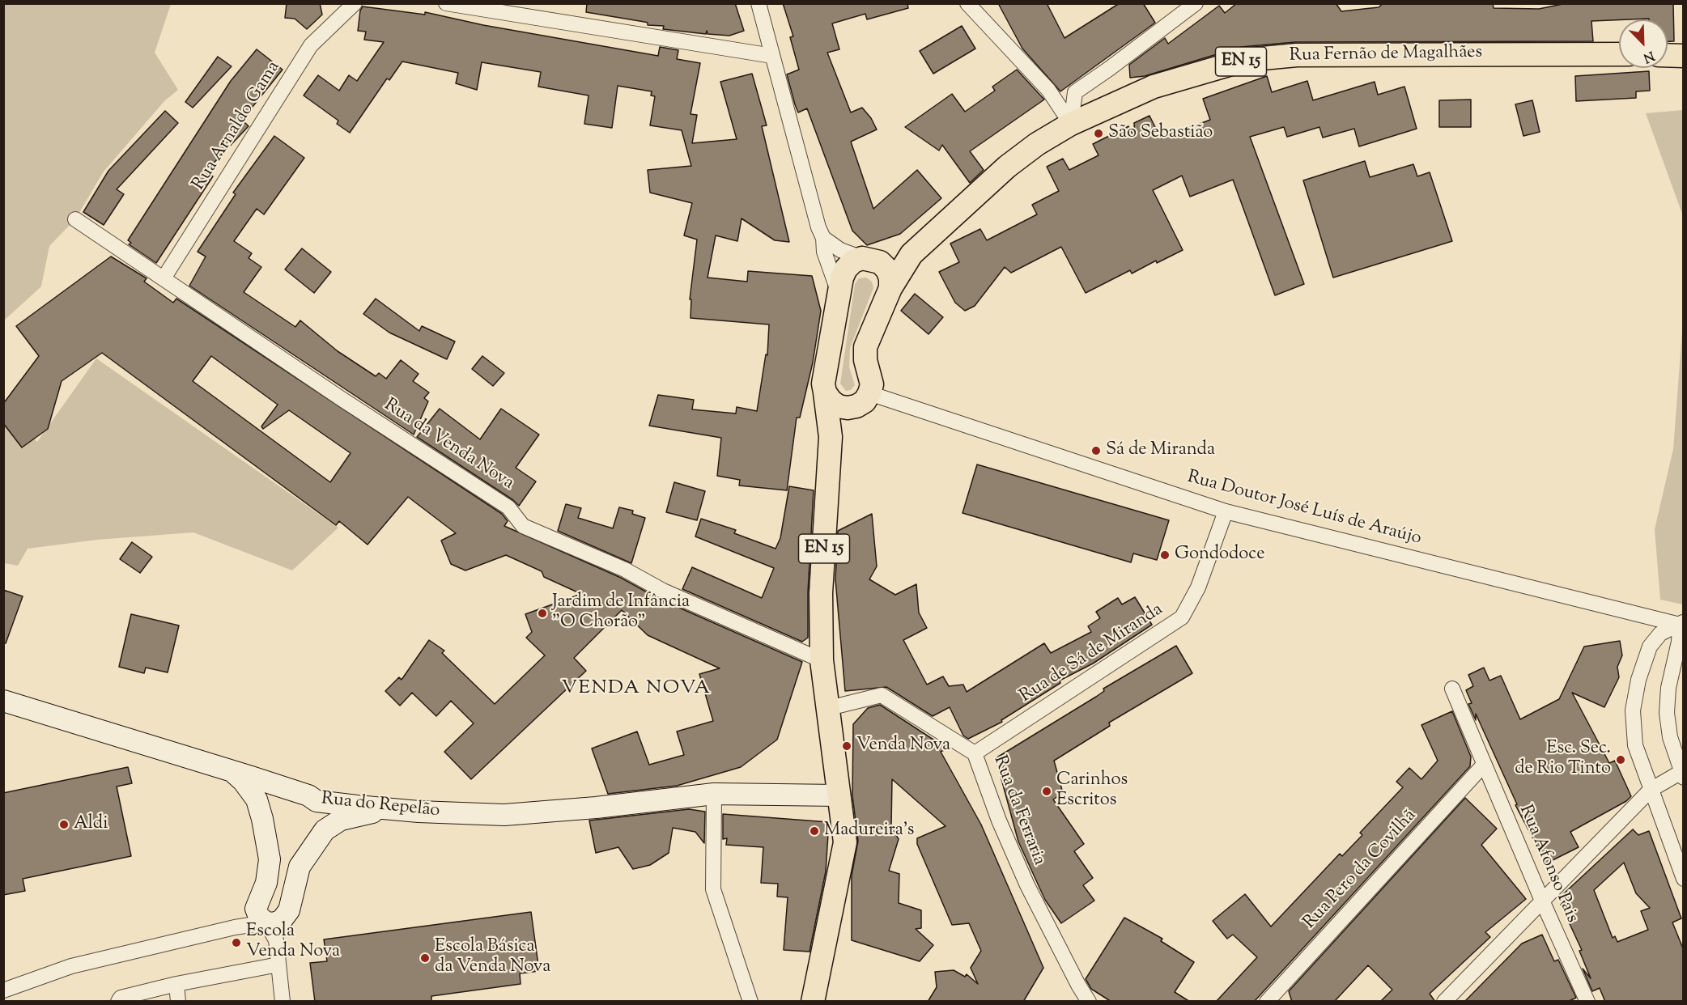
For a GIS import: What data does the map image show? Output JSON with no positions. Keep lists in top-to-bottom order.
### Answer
{
  "streets": {
    "main road": ["Rua Fernão de Magalhães", "EN 15"],
    "street": [
      "Rua Arnaldo Gama",
      "Rua da Venda Nova",
      "Rua Doutor José Luís de Araújo",
      "Rua de Sá de Miranda",
      "Rua do Repelão",
      "Rua da Ferraria",
      "Rua Afonso Pais",
      "Rua Pero da Covilhã"
    ]
  },
  "crossings": [
    ["Rua Fernão de Magalhães", "Rua Doutor José Luís de Araújo"],
    ["EN 15", "Rua da Venda Nova"],
    ["EN 15", "Rua do Repelão"],
    ["EN 15", "Rua da Ferraria"],
    ["Rua Arnaldo Gama", "Rua da Venda Nova"],
    ["Rua Doutor José Luís de Araújo", "Rua de Sá de Miranda"],
    ["Rua de Sá de Miranda", "Rua da Ferraria"],
    ["Rua Afonso Pais", "Rua Pero da Covilhã"]
  ],
  "districts": ["VENDA NOVA"],
  "places": [
    "São Sebastião",
    "Sá de Miranda",
    "Gondodoce",
    "Jardim de Infância \"O Chorão\"",
    "Venda Nova",
    "Esc. Sec. de Rio Tinto",
    "Carinhos Escritos",
    "Aldi",
    "Madureira's",
    "Escola Venda Nova",
    "Escola Básica da Venda Nova"
  ],
  "north": "bottom right"
}
